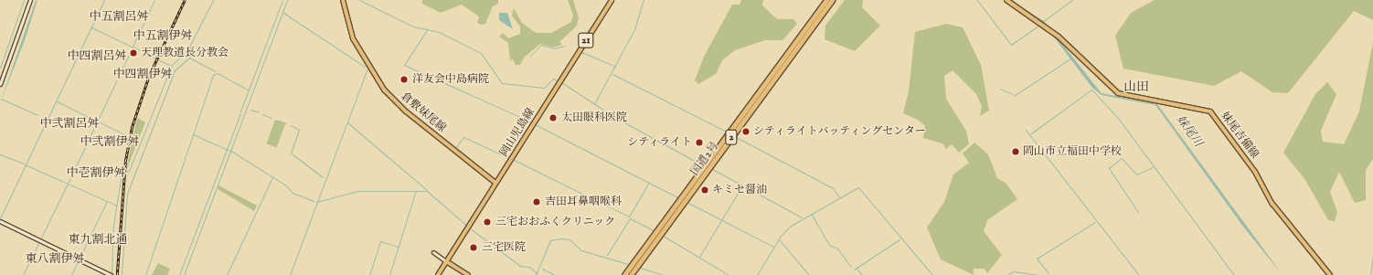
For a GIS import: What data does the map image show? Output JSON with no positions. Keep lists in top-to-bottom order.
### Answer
{
  "streets": {
    "highway": ["2", "国道2号"],
    "main road": [
      "21",
      "倉敷妹尾線",
      "岡山児島線",
      "妹尾吉備線"
    ]
  },
  "crossings": [
    ["倉敷妹尾線", "岡山児島線"]
  ],
  "districts": [
    "中五割呂舛",
    "中五割伊舛",
    "中四割呂舛",
    "中四割伊舛",
    "山田",
    "中弐割呂舛",
    "中弐割伊舛",
    "中壱割伊舛",
    "東九割北通",
    "東八割伊舛"
  ],
  "water": ["妹尾川"],
  "places": [
    "天理教道長分教会",
    "洋友会中島病院",
    "太田眼科医院",
    "シティライトバッティングセンター",
    "シティライト",
    "岡山市立福田中学校",
    "キミセ醤油",
    "吉田耳鼻咽喉科",
    "三宅おおふくクリニック",
    "三宅医院"
  ]
}
